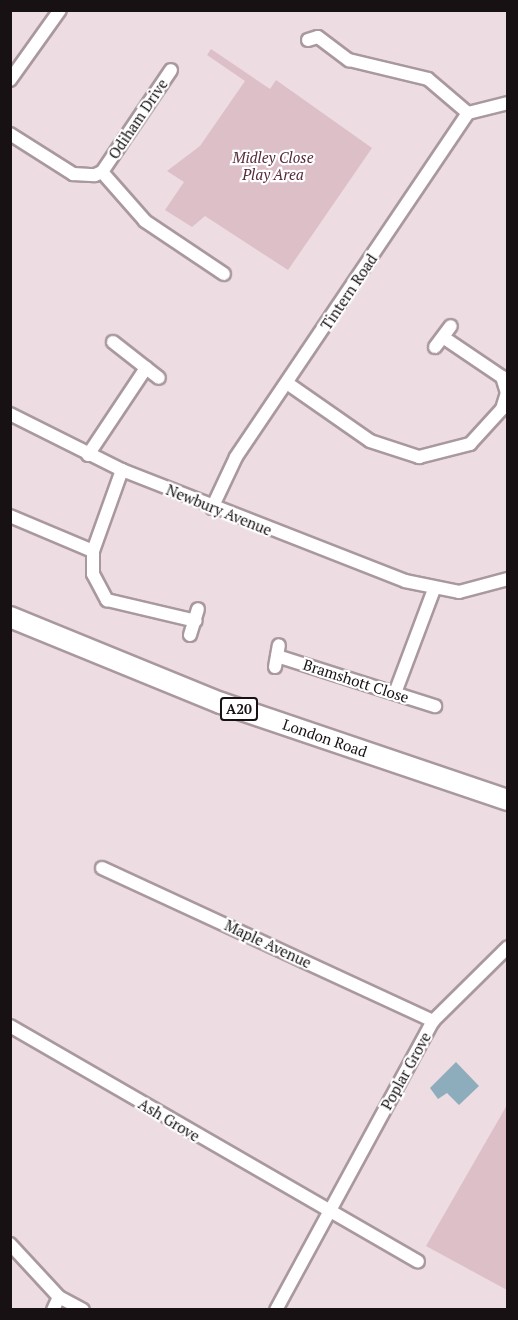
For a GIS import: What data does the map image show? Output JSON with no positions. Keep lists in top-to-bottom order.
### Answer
{
  "streets": {
    "main road": ["A20", "London Road"],
    "street": [
      "Odiham Drive",
      "Tintern Road",
      "Newbury Avenue",
      "Bramshott Close",
      "Maple Avenue",
      "Poplar Grove",
      "Ash Grove"
    ]
  },
  "crossings": [
    ["Tintern Road", "Newbury Avenue"],
    ["Maple Avenue", "Poplar Grove"],
    ["Poplar Grove", "Ash Grove"]
  ],
  "parks": ["Midley Close Play Area"]
}
